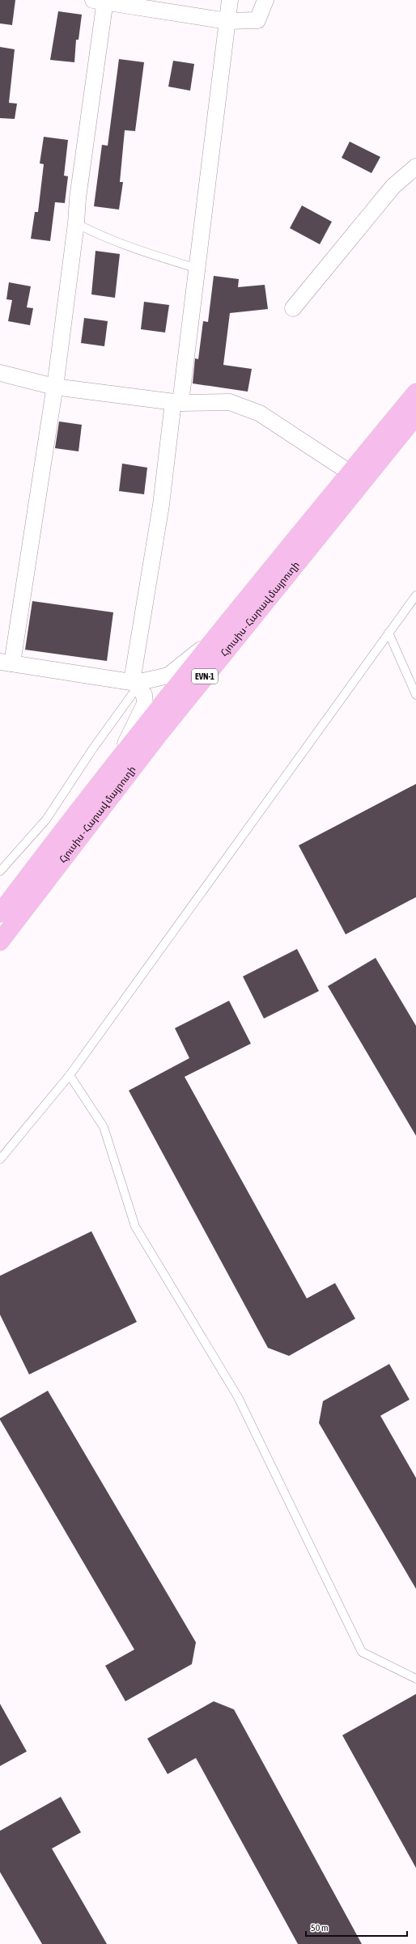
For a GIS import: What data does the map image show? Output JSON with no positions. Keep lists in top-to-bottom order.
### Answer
{
  "streets": {
    "highway": ["Հյուսիս - Հարավ մայրուղի", "EVN-1"]
  },
  "scale_bar": "50 m"
}
